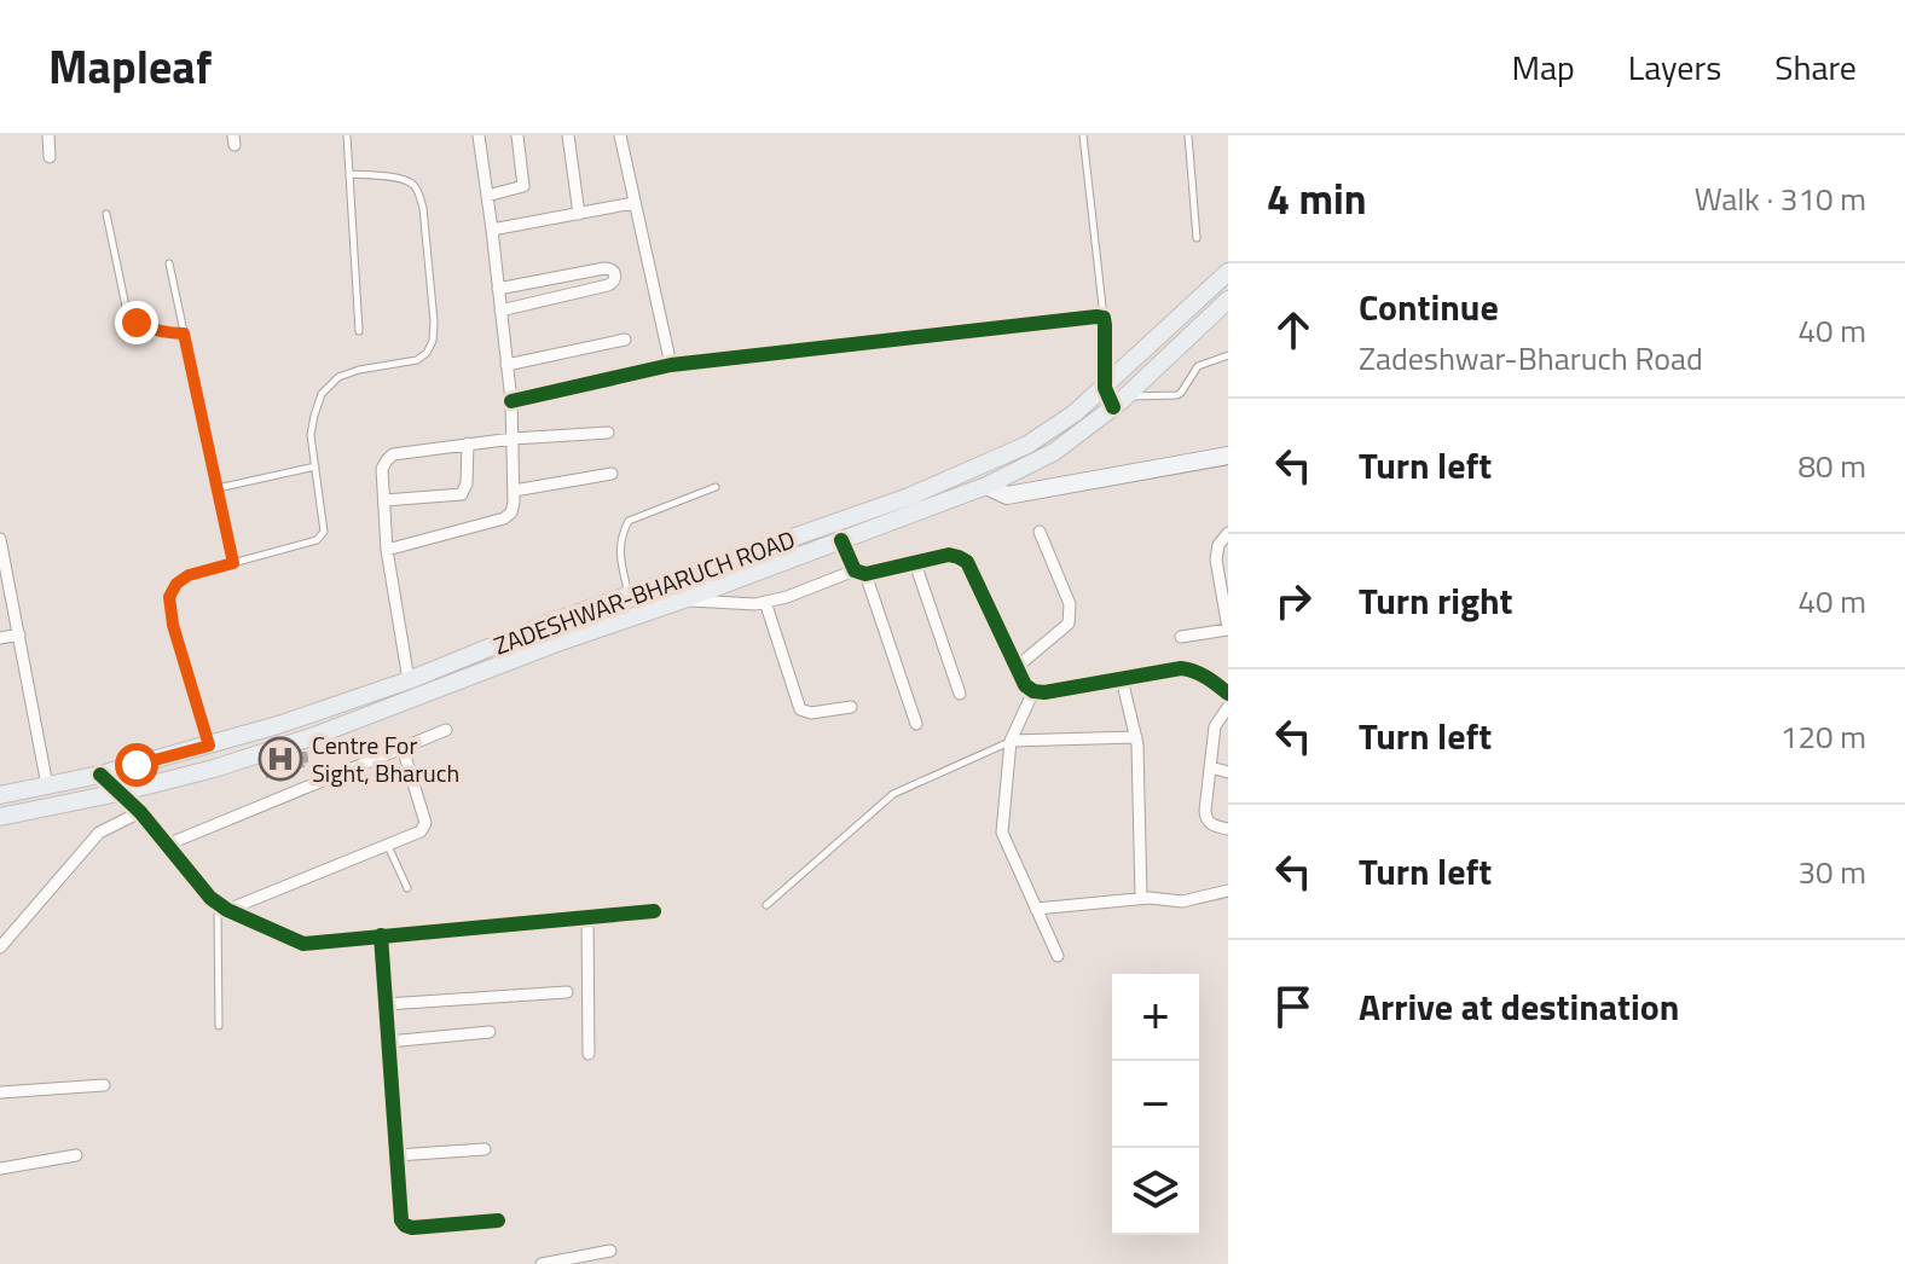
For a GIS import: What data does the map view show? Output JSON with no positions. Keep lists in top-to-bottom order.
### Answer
{
  "streets": {
    "main road": ["ZADESHWAR-BHARUCH ROAD"]
  },
  "places": {
    "hospital": ["Centre For Sight, Bharuch"]
  },
  "page": {
    "header": "Mapleaf",
    "nav": ["Map", "Layers", "Share"],
    "heading": ["4 min", "Walk · 310 m"],
    "list": [
      ["Continue", "Zadeshwar-Bharuch Road", "40 m"],
      ["Turn left", "80 m"],
      ["Turn right", "40 m"],
      ["Turn left", "120 m"],
      ["Turn left", "30 m"],
      "Arrive at destination"
    ],
    "map_buttons": ["+", "−"]
  }
}
